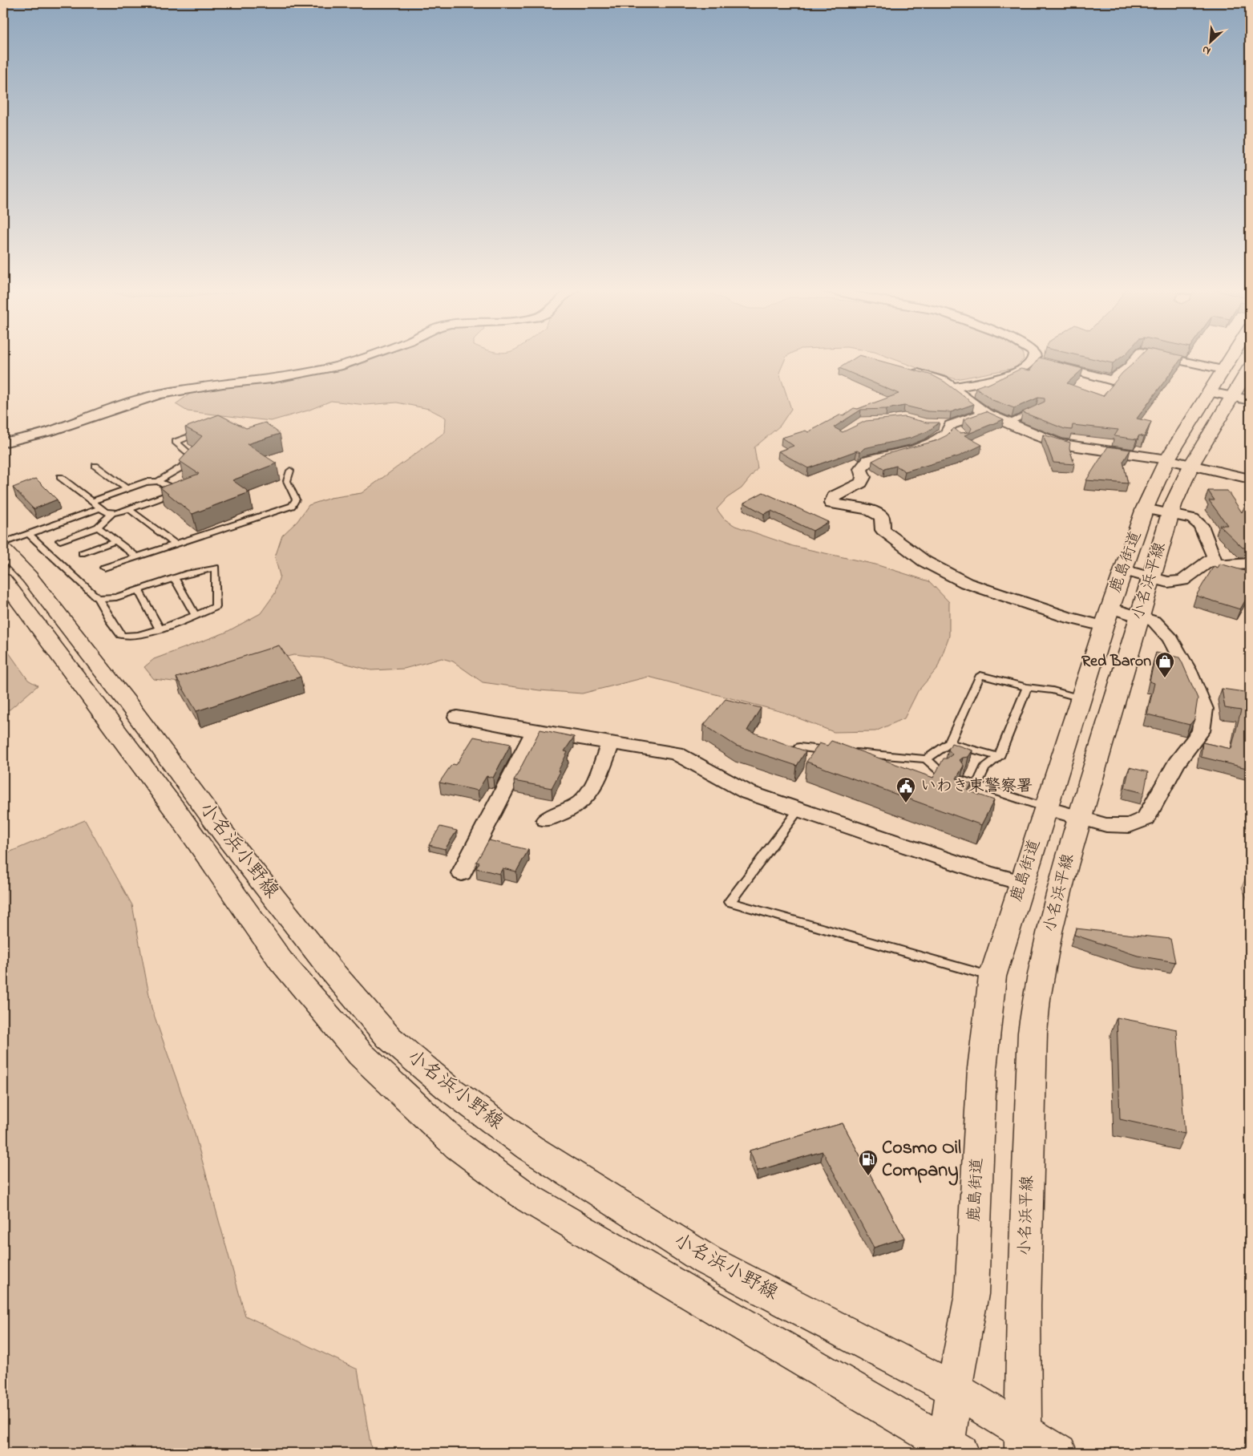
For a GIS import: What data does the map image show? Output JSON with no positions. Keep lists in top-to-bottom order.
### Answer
{
  "streets": {
    "main road": ["鹿島街道", "小名浜平線", "小名浜小野線"]
  },
  "crossings": [
    ["鹿島街道", "小名浜平線"],
    ["鹿島街道", "小名浜小野線"],
    ["小名浜平線", "小名浜小野線"]
  ],
  "places": {
    "shop": ["Red Baron"],
    "public building": ["いわき東警察署"],
    "fuel station": ["Cosmo Oil Company"]
  },
  "north": "bottom left"
}
